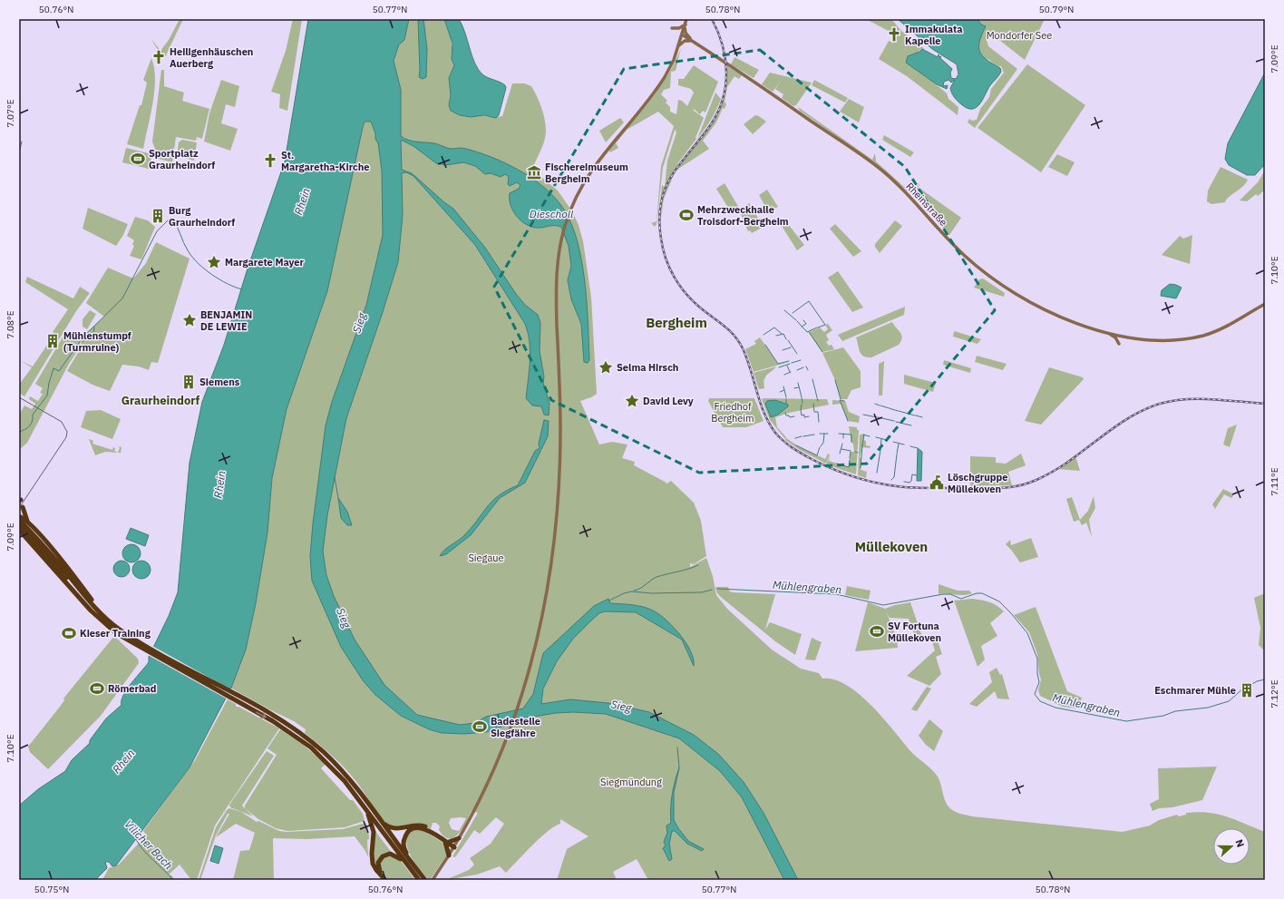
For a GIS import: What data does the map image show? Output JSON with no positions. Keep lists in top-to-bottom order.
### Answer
{
  "streets": {
    "main road": ["Rheinstraße"]
  },
  "districts": ["Bergheim", "Graurheindorf", "Müllekoven"],
  "water": [
    "Rhein",
    "Diescholl",
    "Sieg",
    "Mühlengraben",
    "Vilicher Bach"
  ],
  "parks": [
    "Mondorfer See",
    "Friedhof Bergheim",
    "Siegaue",
    "Siegmündung"
  ],
  "places": {
    "church": ["Immakulata Kapelle", "Heiligenhäuschen Auerberg", "St. Margaretha-Kirche"],
    "sports": [
      "Sportplatz Graurheindorf",
      "Mehrzweckhalle Troisdorf-Bergheim",
      "SV Fortuna Müllekoven",
      "Kieser Training",
      "Römerbad",
      "Badestelle Siegfähre"
    ],
    "museum": ["Fischereimuseum Bergheim"],
    "building": [
      "Burg Graurheindorf",
      "Mühlenstumpf (Turmruine)",
      "Siemens",
      "Eschmarer Mühle"
    ],
    "place": [
      "Margarete Mayer",
      "BENJAMIN DE LEWIE",
      "Selma Hirsch",
      "David Levy"
    ],
    "public building": ["Löschgruppe Müllekoven"]
  },
  "north": "right",
  "coordinates": [
    "50.76°N",
    "50.77°N",
    "50.78°N",
    "50.79°N",
    "7.09°E",
    "7.07°E",
    "7.10°E",
    "7.08°E",
    "7.11°E",
    "7.12°E",
    "50.75°N"
  ]
}
